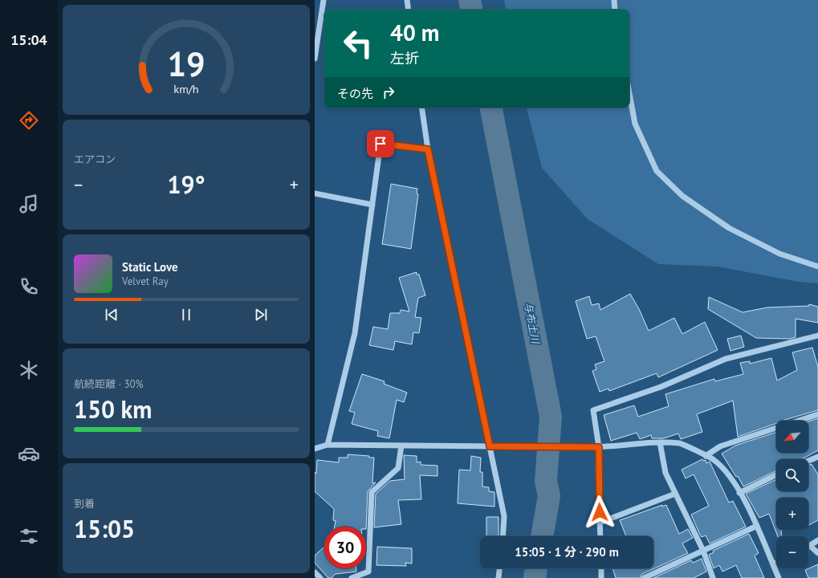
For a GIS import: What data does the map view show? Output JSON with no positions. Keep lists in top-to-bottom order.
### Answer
{
  "water": ["与布土川"],
  "north": "bottom left",
  "page": {
    "tabs": "15:04",
    "turn": ["40 m", "左折"],
    "then": "その先",
    "tile": [
      "エアコン",
      ["航続距離 · 30%", "150 km"],
      ["到着", "15:05"]
    ],
    "heat": ["−", "19°", "+"],
    "song": ["Static Love", "Velvet Ray"],
    "map_buttons": ["+", "−"],
    "limit": "30",
    "trip": "15:05 · 1 分 · 290 m",
    "gauge": ["19", "km/h"]
  }
}
